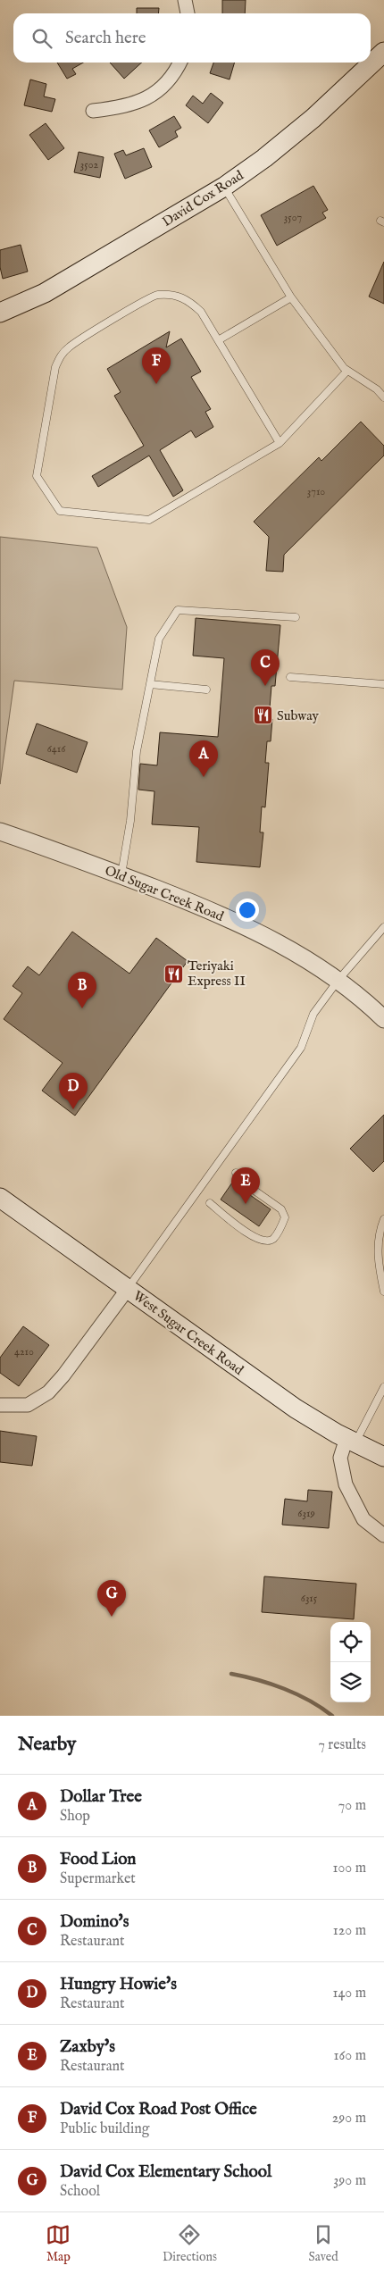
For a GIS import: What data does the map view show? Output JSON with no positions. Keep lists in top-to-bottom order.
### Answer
{
  "streets": {
    "main road": ["David Cox Road", "West Sugar Creek Road"],
    "street": ["Old Sugar Creek Road"]
  },
  "places": {
    "restaurant": ["Subway", "Teriyaki Express II"]
  },
  "house_numbers": [
    "3502",
    "3507",
    "3710",
    "6416",
    "4210",
    "6319",
    "6315"
  ],
  "page": {
    "search": "Search here",
    "pins": [
      "F",
      "C",
      "A",
      "B",
      "D",
      "E",
      "G"
    ],
    "heading": ["Nearby", "7 results"],
    "list": [
      {
        "mark": "A",
        "name": "Dollar Tree",
        "note": "Shop",
        "value": "70 m"
      },
      {
        "mark": "B",
        "name": "Food Lion",
        "note": "Supermarket",
        "value": "100 m"
      },
      {
        "mark": "C",
        "name": "Domino's",
        "note": "Restaurant",
        "value": "120 m"
      },
      {
        "mark": "D",
        "name": "Hungry Howie's",
        "note": "Restaurant",
        "value": "140 m"
      },
      {
        "mark": "E",
        "name": "Zaxby's",
        "note": "Restaurant",
        "value": "160 m"
      },
      {
        "mark": "F",
        "name": "David Cox Road Post Office",
        "note": "Public building",
        "value": "290 m"
      },
      {
        "mark": "G",
        "name": "David Cox Elementary School",
        "note": "School",
        "value": "390 m"
      }
    ],
    "nav": ["Map", "Directions", "Saved"]
  }
}
